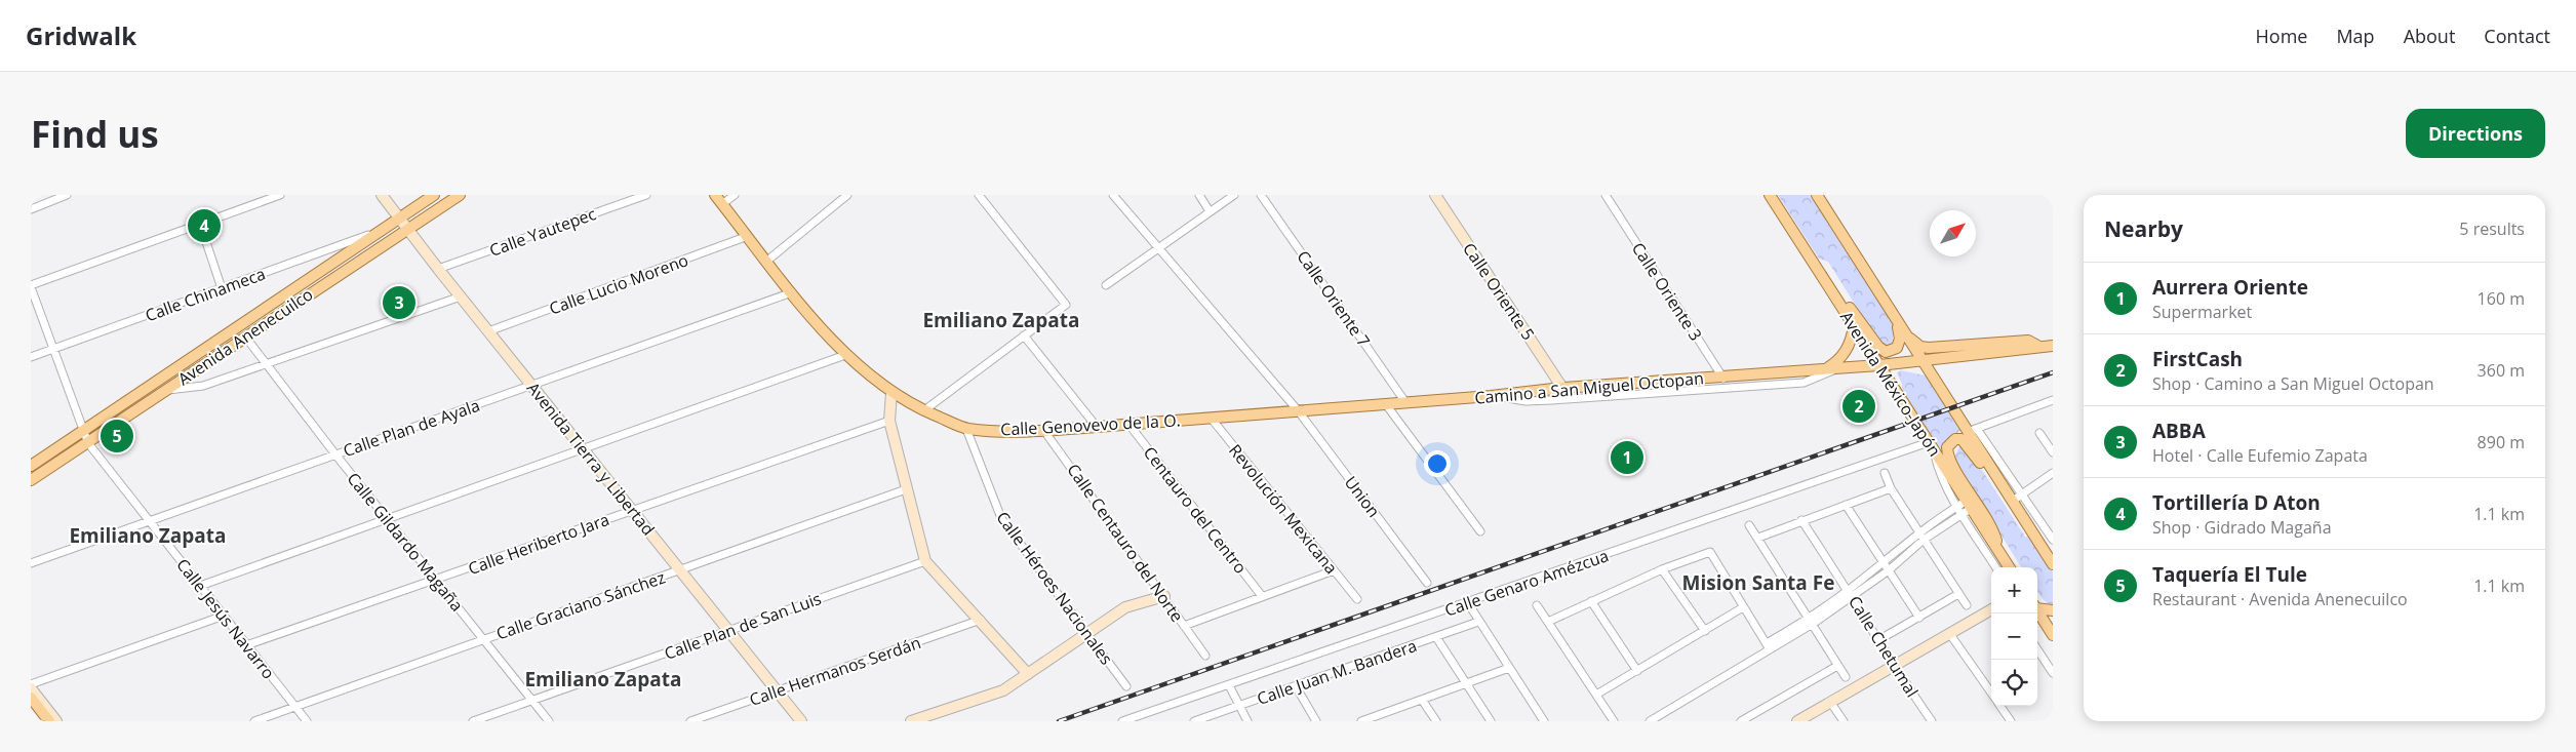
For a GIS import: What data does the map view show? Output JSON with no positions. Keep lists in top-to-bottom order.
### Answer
{
  "streets": {
    "main road": [
      "Avenida Anenecuilco",
      "Avenida México-Japón",
      "Camino a San Miguel Octopan",
      "Calle Genovevo de la O."
    ],
    "street": [
      "Calle Yautepec",
      "Calle Lucio Moreno",
      "Calle Oriente 5",
      "Calle Oriente 3",
      "Calle Chinameca",
      "Calle Oriente 7",
      "Calle Plan de Ayala",
      "Avenida Tierra y Libertad",
      "Union",
      "Revolución Mexicana",
      "Centauro del Centro",
      "Calle Gildardo Magaña",
      "Calle Centauro del Norte",
      "Calle Heriberto Jara",
      "Calle Genaro Amézcua",
      "Calle Héroes Nacionales",
      "Calle Graciano Sánchez",
      "Calle Jesús Navarro",
      "Calle Plan de San Luis",
      "Calle Chetumal",
      "Calle Hermanos Serdán",
      "Calle Juan M. Bandera"
    ]
  },
  "crossings": [
    ["Calle Yautepec", "Avenida Tierra y Libertad"],
    ["Calle Lucio Moreno", "Calle Genovevo de la O."],
    ["Calle Lucio Moreno", "Avenida Tierra y Libertad"],
    ["Calle Oriente 5", "Camino a San Miguel Octopan"],
    ["Calle Oriente 3", "Camino a San Miguel Octopan"],
    ["Calle Chinameca", "Avenida Anenecuilco"],
    ["Calle Chinameca", "Calle Jesús Navarro"],
    ["Calle Oriente 7", "Camino a San Miguel Octopan"],
    ["Avenida Anenecuilco", "Avenida Tierra y Libertad"],
    ["Avenida Anenecuilco", "Calle Gildardo Magaña"],
    ["Avenida Anenecuilco", "Calle Jesús Navarro"],
    ["Avenida México-Japón", "Camino a San Miguel Octopan"],
    ["Avenida México-Japón", "Calle Genaro Amézcua"],
    ["Camino a San Miguel Octopan", "Calle Genovevo de la O."],
    ["Camino a San Miguel Octopan", "Union"],
    ["Calle Genovevo de la O.", "Calle Plan de Ayala"],
    ["Calle Genovevo de la O.", "Union"],
    ["Calle Genovevo de la O.", "Revolución Mexicana"],
    ["Calle Genovevo de la O.", "Centauro del Centro"],
    ["Calle Genovevo de la O.", "Calle Centauro del Norte"],
    ["Calle Genovevo de la O.", "Calle Héroes Nacionales"],
    ["Calle Plan de Ayala", "Avenida Tierra y Libertad"],
    ["Calle Plan de Ayala", "Calle Gildardo Magaña"],
    ["Calle Plan de Ayala", "Calle Jesús Navarro"],
    ["Avenida Tierra y Libertad", "Calle Heriberto Jara"],
    ["Avenida Tierra y Libertad", "Calle Graciano Sánchez"],
    ["Avenida Tierra y Libertad", "Calle Plan de San Luis"],
    ["Avenida Tierra y Libertad", "Calle Hermanos Serdán"],
    ["Calle Gildardo Magaña", "Calle Heriberto Jara"],
    ["Calle Gildardo Magaña", "Calle Graciano Sánchez"],
    ["Calle Gildardo Magaña", "Calle Plan de San Luis"],
    ["Calle Heriberto Jara", "Calle Jesús Navarro"],
    ["Calle Graciano Sánchez", "Calle Jesús Navarro"]
  ],
  "districts": [
    "Emiliano Zapata",
    "Emiliano Zapata",
    "Mision Santa Fe",
    "Emiliano Zapata"
  ],
  "north": "top right",
  "page": {
    "header": "Gridwalk",
    "nav": [
      "Home",
      "Map",
      "About",
      "Contact"
    ],
    "buttons": "Directions",
    "title": "Find us",
    "heading": ["Nearby", "5 results"],
    "pins": [
      "4",
      "3",
      "2",
      "5",
      "1"
    ],
    "list": [
      {
        "mark": "1",
        "name": "Aurrera Oriente",
        "note": "Supermarket",
        "value": "160 m"
      },
      {
        "mark": "2",
        "name": "FirstCash",
        "note": "Shop · Camino a San Miguel Octopan",
        "value": "360 m"
      },
      {
        "mark": "3",
        "name": "ABBA",
        "note": "Hotel · Calle Eufemio Zapata",
        "value": "890 m"
      },
      {
        "mark": "4",
        "name": "Tortillería D Aton",
        "note": "Shop · Gidrado Magaña",
        "value": "1.1 km"
      },
      {
        "mark": "5",
        "name": "Taquería El Tule",
        "note": "Restaurant · Avenida Anenecuilco",
        "value": "1.1 km"
      }
    ],
    "map_buttons": ["+", "−"]
  }
}
